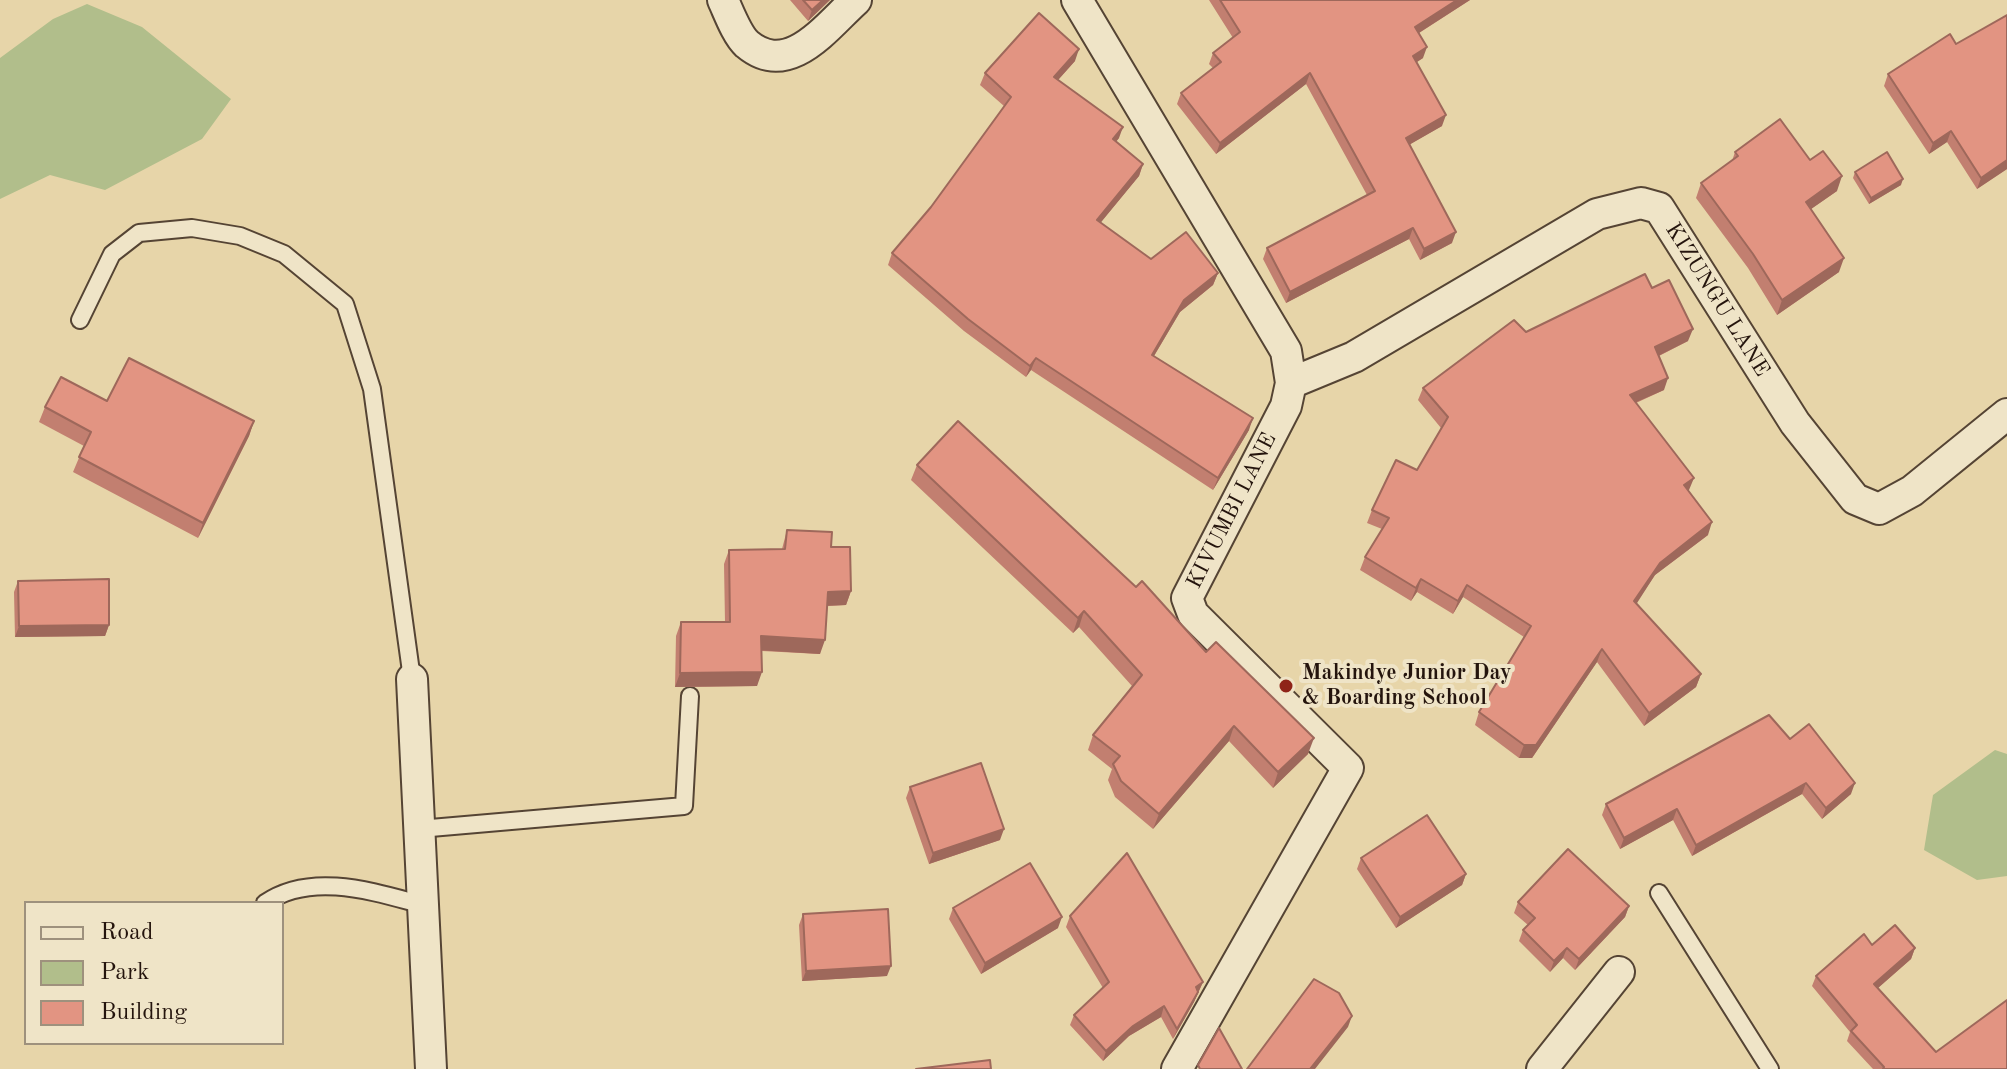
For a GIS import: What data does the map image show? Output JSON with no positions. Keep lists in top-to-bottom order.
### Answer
{
  "streets": {
    "street": ["KIZUNGU LANE", "KIVUMBI LANE"]
  },
  "crossings": [
    ["KIZUNGU LANE", "KIVUMBI LANE"]
  ],
  "places": ["Makindye Junior Day & Boarding School"],
  "legend": ["Road", "Park", "Building"]
}
